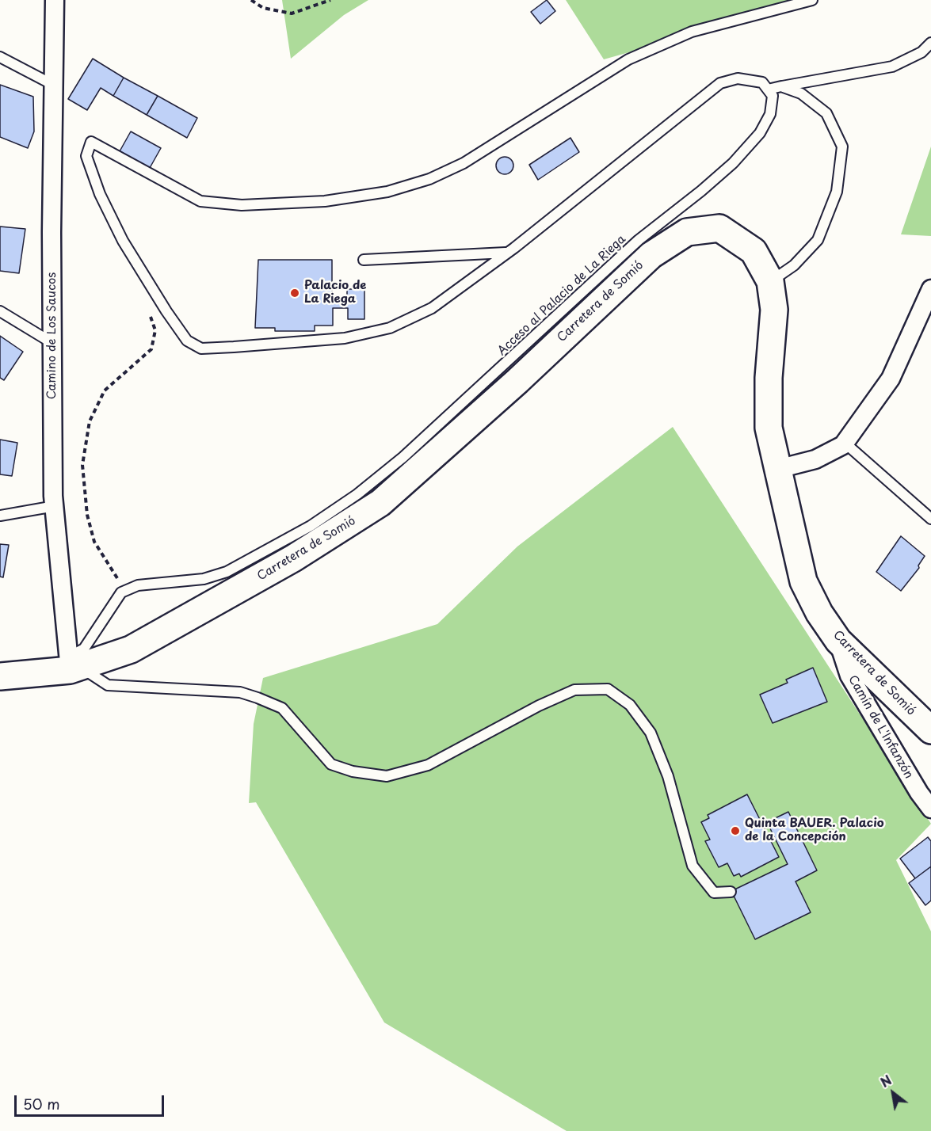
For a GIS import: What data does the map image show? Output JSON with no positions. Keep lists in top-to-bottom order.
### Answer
{
  "streets": {
    "street": ["Carretera de Somió", "Camino de Los Saucos", "Camín de L'Infanzón"],
    "lane": ["Acceso al Palacio de La Riega"]
  },
  "crossings": [
    ["Carretera de Somió", "Camino de Los Saucos"],
    ["Carretera de Somió", "Camín de L'Infanzón"]
  ],
  "places": ["Palacio de La Riega", "Quinta BAUER. Palacio de la Concepción"],
  "scale_bar": "50 m",
  "north": "top left"
}
